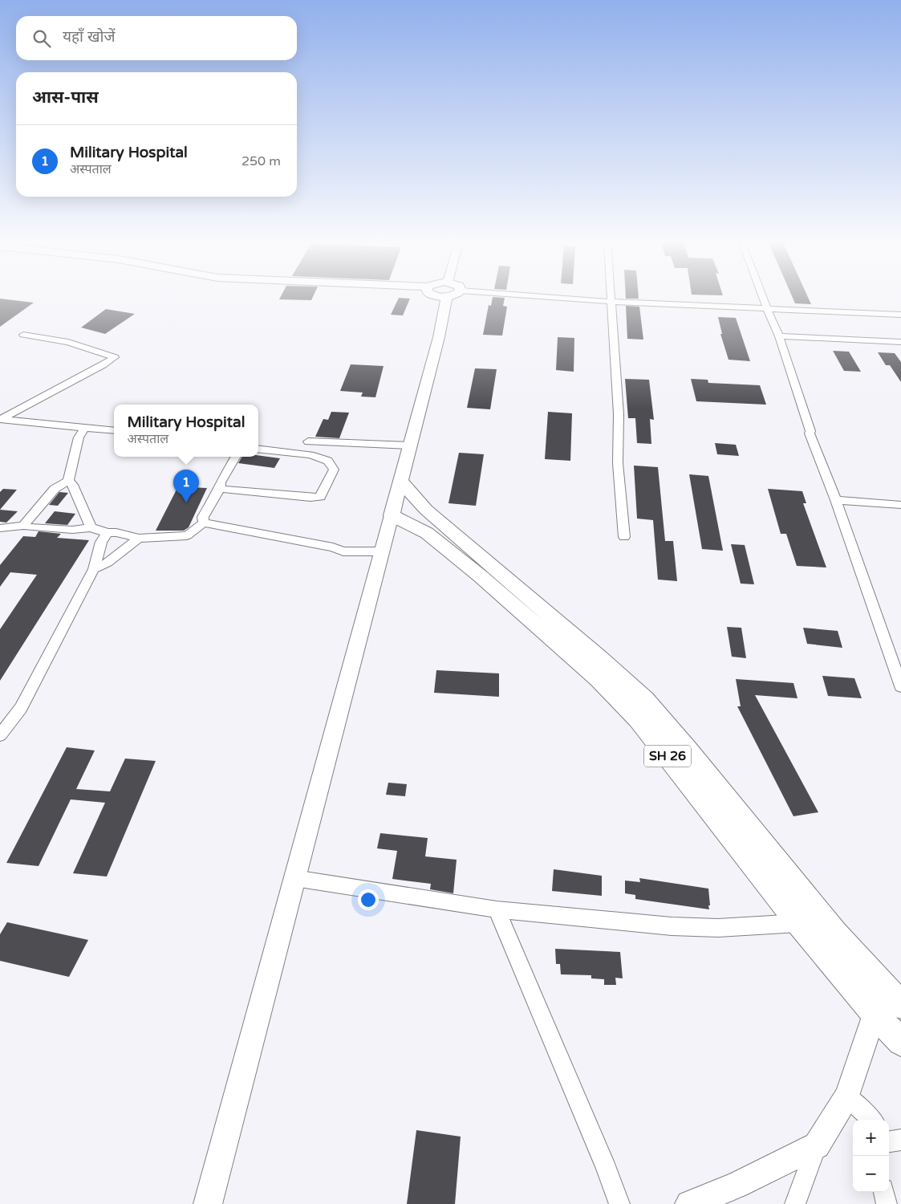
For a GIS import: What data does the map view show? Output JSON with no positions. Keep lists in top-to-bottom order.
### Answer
{
  "streets": {
    "main road": ["SH 26"]
  },
  "page": {
    "search": "यहाँ खोजें",
    "heading": "आस-पास",
    "list": [
      {
        "mark": "1",
        "name": "Military Hospital",
        "note": "अस्पताल",
        "value": "250 m"
      }
    ],
    "popup": ["Military Hospital", "अस्पताल"],
    "pins": "1",
    "map_buttons": ["+", "−"]
  }
}
